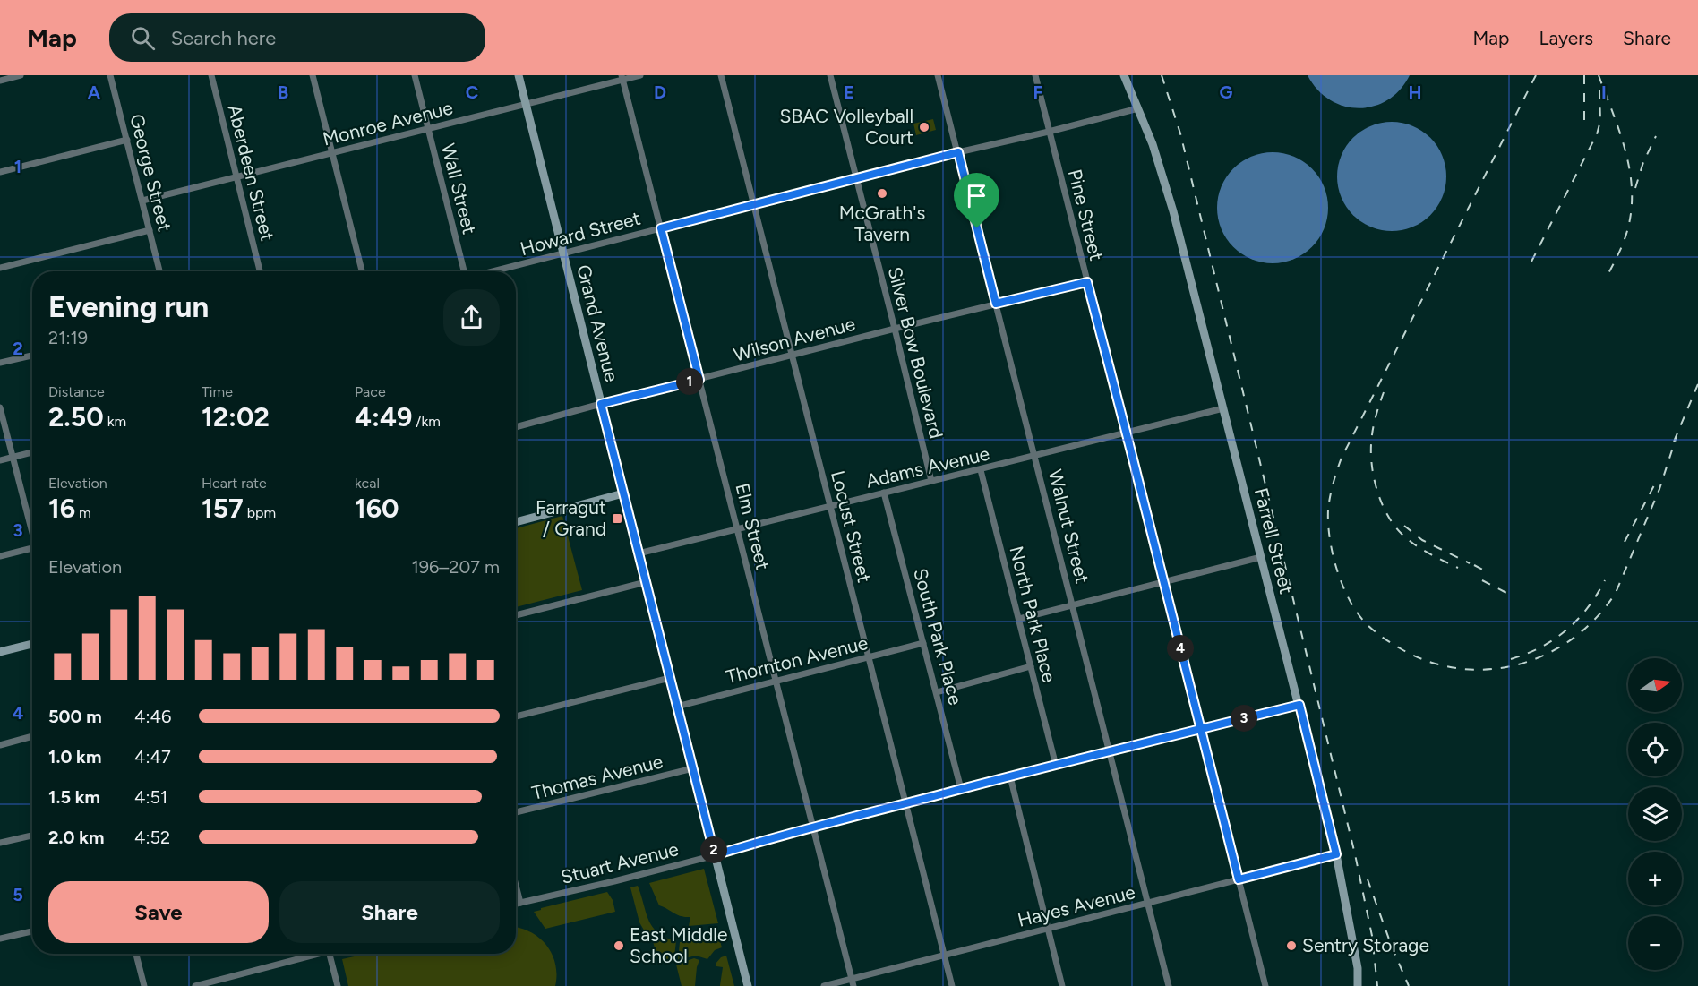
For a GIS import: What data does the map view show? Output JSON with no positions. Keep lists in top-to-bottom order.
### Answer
{
  "streets": {
    "main road": ["Grand Avenue", "Farrell Street"],
    "street": [
      "Monroe Avenue",
      "George Street",
      "Aberdeen Street",
      "Wall Street",
      "Pine Street",
      "Howard Street",
      "Wilson Avenue",
      "Silver Bow Boulevard",
      "Adams Avenue",
      "Elm Street",
      "Locust Street",
      "Walnut Street",
      "North Park Place",
      "South Park Place",
      "Thornton Avenue",
      "Thomas Avenue",
      "Stuart Avenue",
      "Hayes Avenue"
    ]
  },
  "crossings": [
    ["Monroe Avenue", "George Street"],
    ["Monroe Avenue", "Aberdeen Street"],
    ["Monroe Avenue", "Wall Street"],
    ["Monroe Avenue", "Grand Avenue"],
    ["Monroe Avenue", "Elm Street"],
    ["Pine Street", "Howard Street"],
    ["Pine Street", "Wilson Avenue"],
    ["Pine Street", "Adams Avenue"],
    ["Pine Street", "Stuart Avenue"],
    ["Pine Street", "Hayes Avenue"],
    ["Howard Street", "Grand Avenue"],
    ["Howard Street", "Silver Bow Boulevard"],
    ["Howard Street", "Elm Street"],
    ["Howard Street", "Locust Street"],
    ["Howard Street", "Walnut Street"],
    ["Howard Street", "Farrell Street"],
    ["Grand Avenue", "Wilson Avenue"],
    ["Grand Avenue", "Adams Avenue"],
    ["Grand Avenue", "Thornton Avenue"],
    ["Grand Avenue", "Thomas Avenue"],
    ["Grand Avenue", "Stuart Avenue"],
    ["Wilson Avenue", "Silver Bow Boulevard"],
    ["Wilson Avenue", "Elm Street"],
    ["Wilson Avenue", "Locust Street"],
    ["Wilson Avenue", "Walnut Street"],
    ["Silver Bow Boulevard", "Adams Avenue"],
    ["Adams Avenue", "Elm Street"],
    ["Adams Avenue", "Locust Street"],
    ["Adams Avenue", "Walnut Street"],
    ["Adams Avenue", "Farrell Street"],
    ["Adams Avenue", "North Park Place"],
    ["Adams Avenue", "South Park Place"],
    ["Elm Street", "Thornton Avenue"],
    ["Elm Street", "Stuart Avenue"],
    ["Elm Street", "Hayes Avenue"],
    ["Locust Street", "Thornton Avenue"],
    ["Locust Street", "Stuart Avenue"],
    ["Locust Street", "Hayes Avenue"],
    ["Walnut Street", "Stuart Avenue"],
    ["Walnut Street", "Hayes Avenue"],
    ["Farrell Street", "Stuart Avenue"],
    ["Farrell Street", "Hayes Avenue"],
    ["North Park Place", "Stuart Avenue"],
    ["South Park Place", "Thornton Avenue"],
    ["South Park Place", "Stuart Avenue"]
  ],
  "places": {
    "other": [
      "SBAC Volleyball Court",
      "McGrath's Tavern",
      "East Middle School",
      "Sentry Storage"
    ],
    "transit": ["Farragut / Grand"]
  },
  "north": "right",
  "page": {
    "header": "Map",
    "search": "Search here",
    "nav": ["Map", "Layers", "Share"],
    "heading": ["Evening run", "21:19"],
    "stats": [
      ["Distance", "2.50 km"],
      ["Time", "12:02"],
      ["Pace", "4:49 /km"],
      ["Elevation", "16 m"],
      ["Heart rate", "157 bpm"],
      ["kcal", "160"]
    ],
    "pins": [
      "1",
      "4",
      "3",
      "2"
    ],
    "chart": ["Elevation", "196–207 m"],
    "map_buttons": ["+", "−"],
    "list": [
      {
        "name": "500 m",
        "note": "4:46"
      },
      {
        "name": "1.0 km",
        "note": "4:47"
      },
      {
        "name": "1.5 km",
        "note": "4:51"
      },
      {
        "name": "2.0 km",
        "note": "4:52"
      }
    ],
    "buttons": ["Save", "Share"]
  },
  "grid": {
    "columns": [
      "A",
      "B",
      "C",
      "D",
      "E",
      "F",
      "G",
      "H",
      "I"
    ],
    "rows": [
      "1",
      "2",
      "3",
      "4",
      "5"
    ]
  }
}
